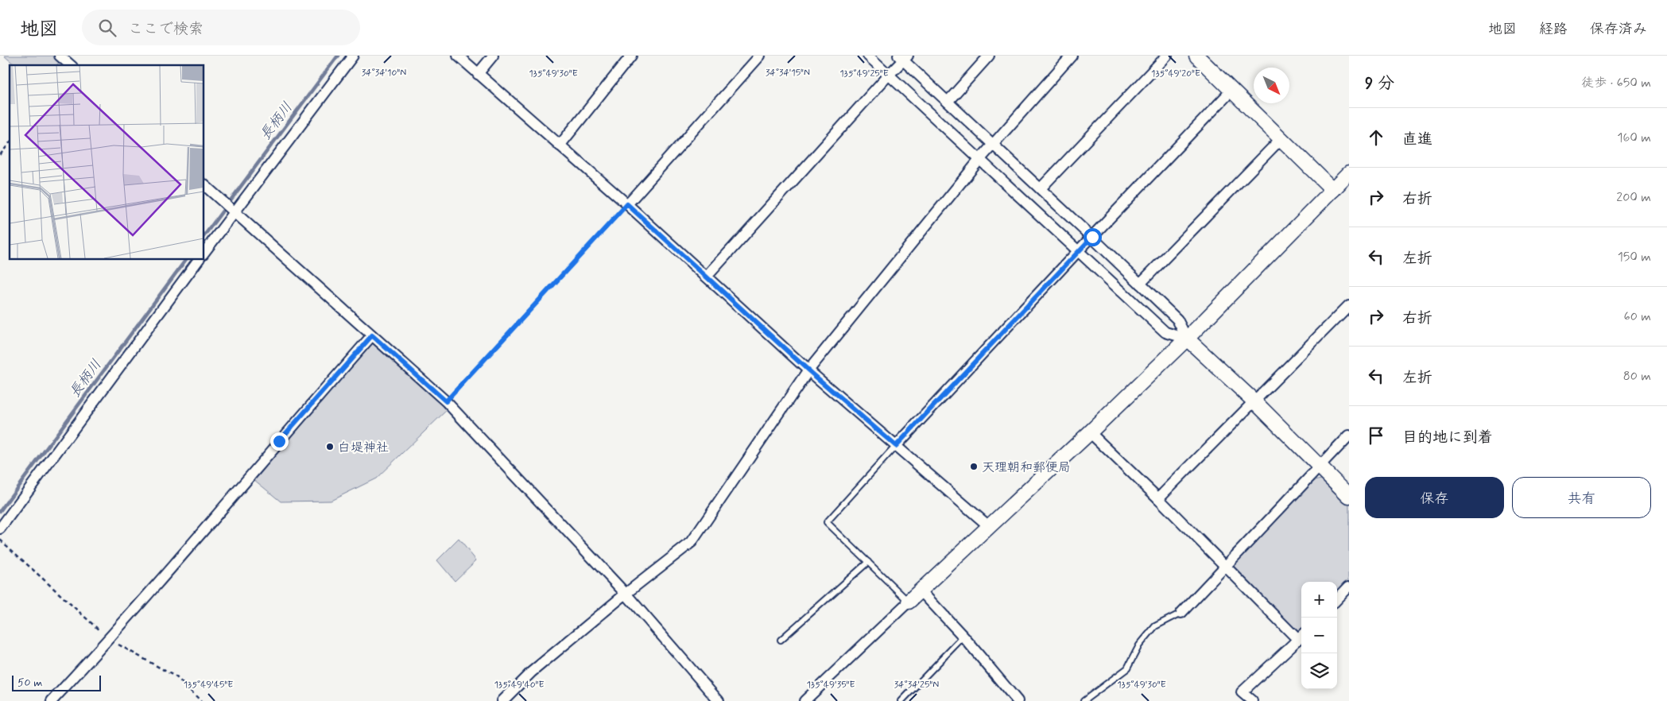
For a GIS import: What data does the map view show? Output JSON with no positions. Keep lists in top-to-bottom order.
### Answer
{
  "water": ["長柄川"],
  "places": ["白堤神社", "天理朝和郵便局"],
  "scale_bar": "50 m",
  "north": "bottom right",
  "page": {
    "header": "地図",
    "search": "ここで検索",
    "nav": ["地図", "経路", "保存済み"],
    "heading": ["9 分", "徒歩 · 650 m"],
    "list": [
      ["直進", "160 m"],
      ["右折", "200 m"],
      ["左折", "150 m"],
      ["右折", "60 m"],
      ["左折", "80 m"],
      "目的地に到着"
    ],
    "buttons": ["保存", "共有"],
    "map_buttons": ["+", "−"],
    "scale": "50 m"
  },
  "coordinates": [
    "34°34'10\"N",
    "34°34'15\"N",
    "135°49'30\"E",
    "135°49'25\"E",
    "135°49'20\"E",
    "135°49'45\"E",
    "135°49'40\"E",
    "135°49'35\"E",
    "34°34'25\"N"
  ]
}
